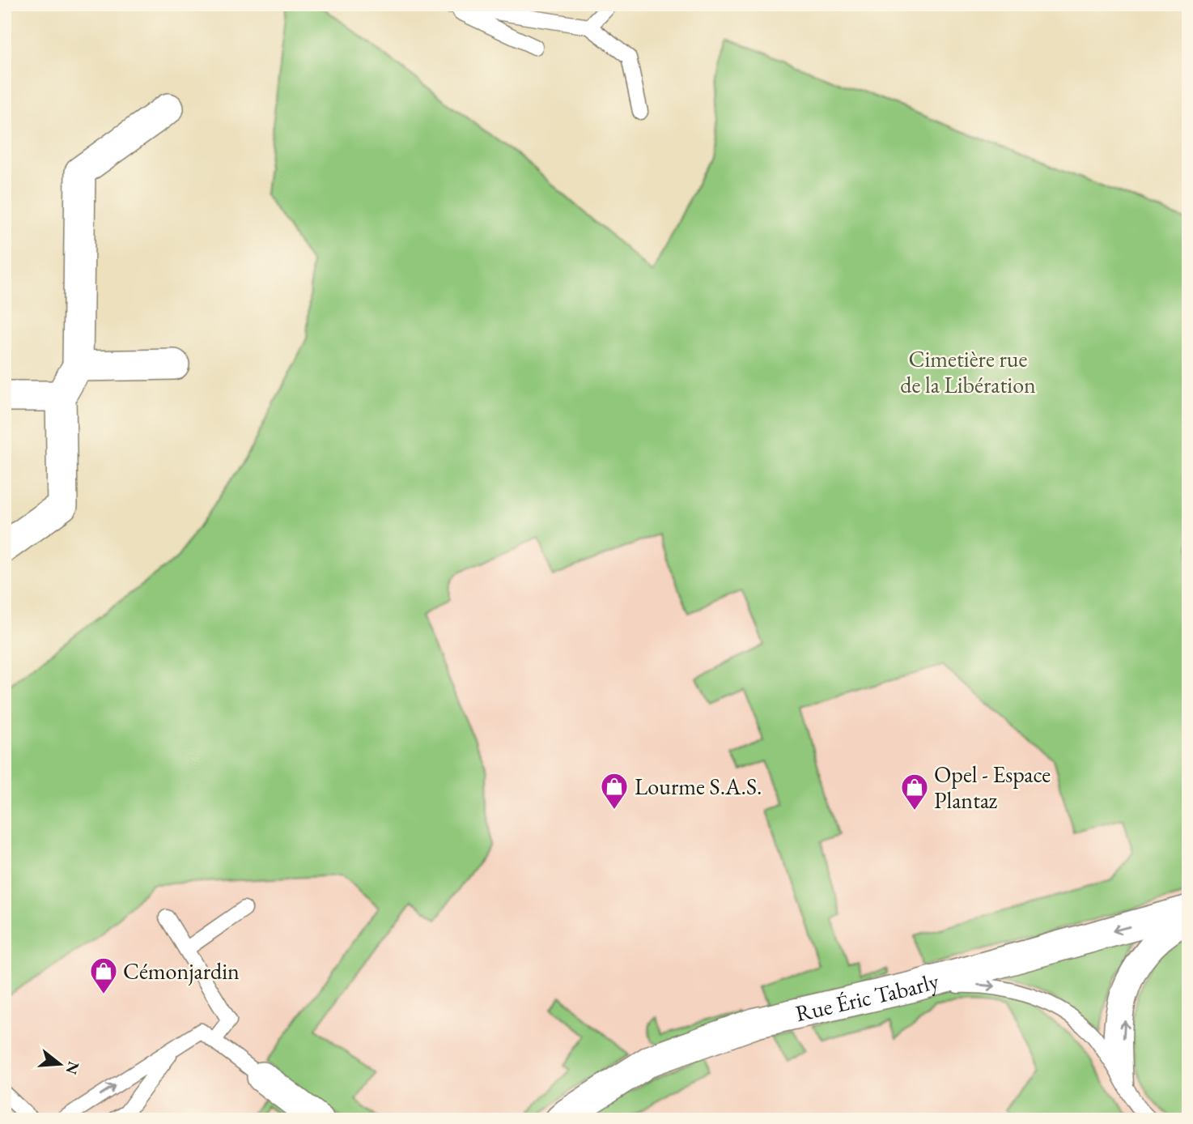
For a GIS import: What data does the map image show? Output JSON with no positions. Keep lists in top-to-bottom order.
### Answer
{
  "streets": {
    "street": ["Rue Éric Tabarly"]
  },
  "one_way": ["Rue Éric Tabarly"],
  "parks": ["Cimetière rue de la Libération"],
  "places": {
    "shop": ["Lourme S.A.S.", "Opel - Espace Plantaz", "Cémonjardin"]
  },
  "north": "right"
}
